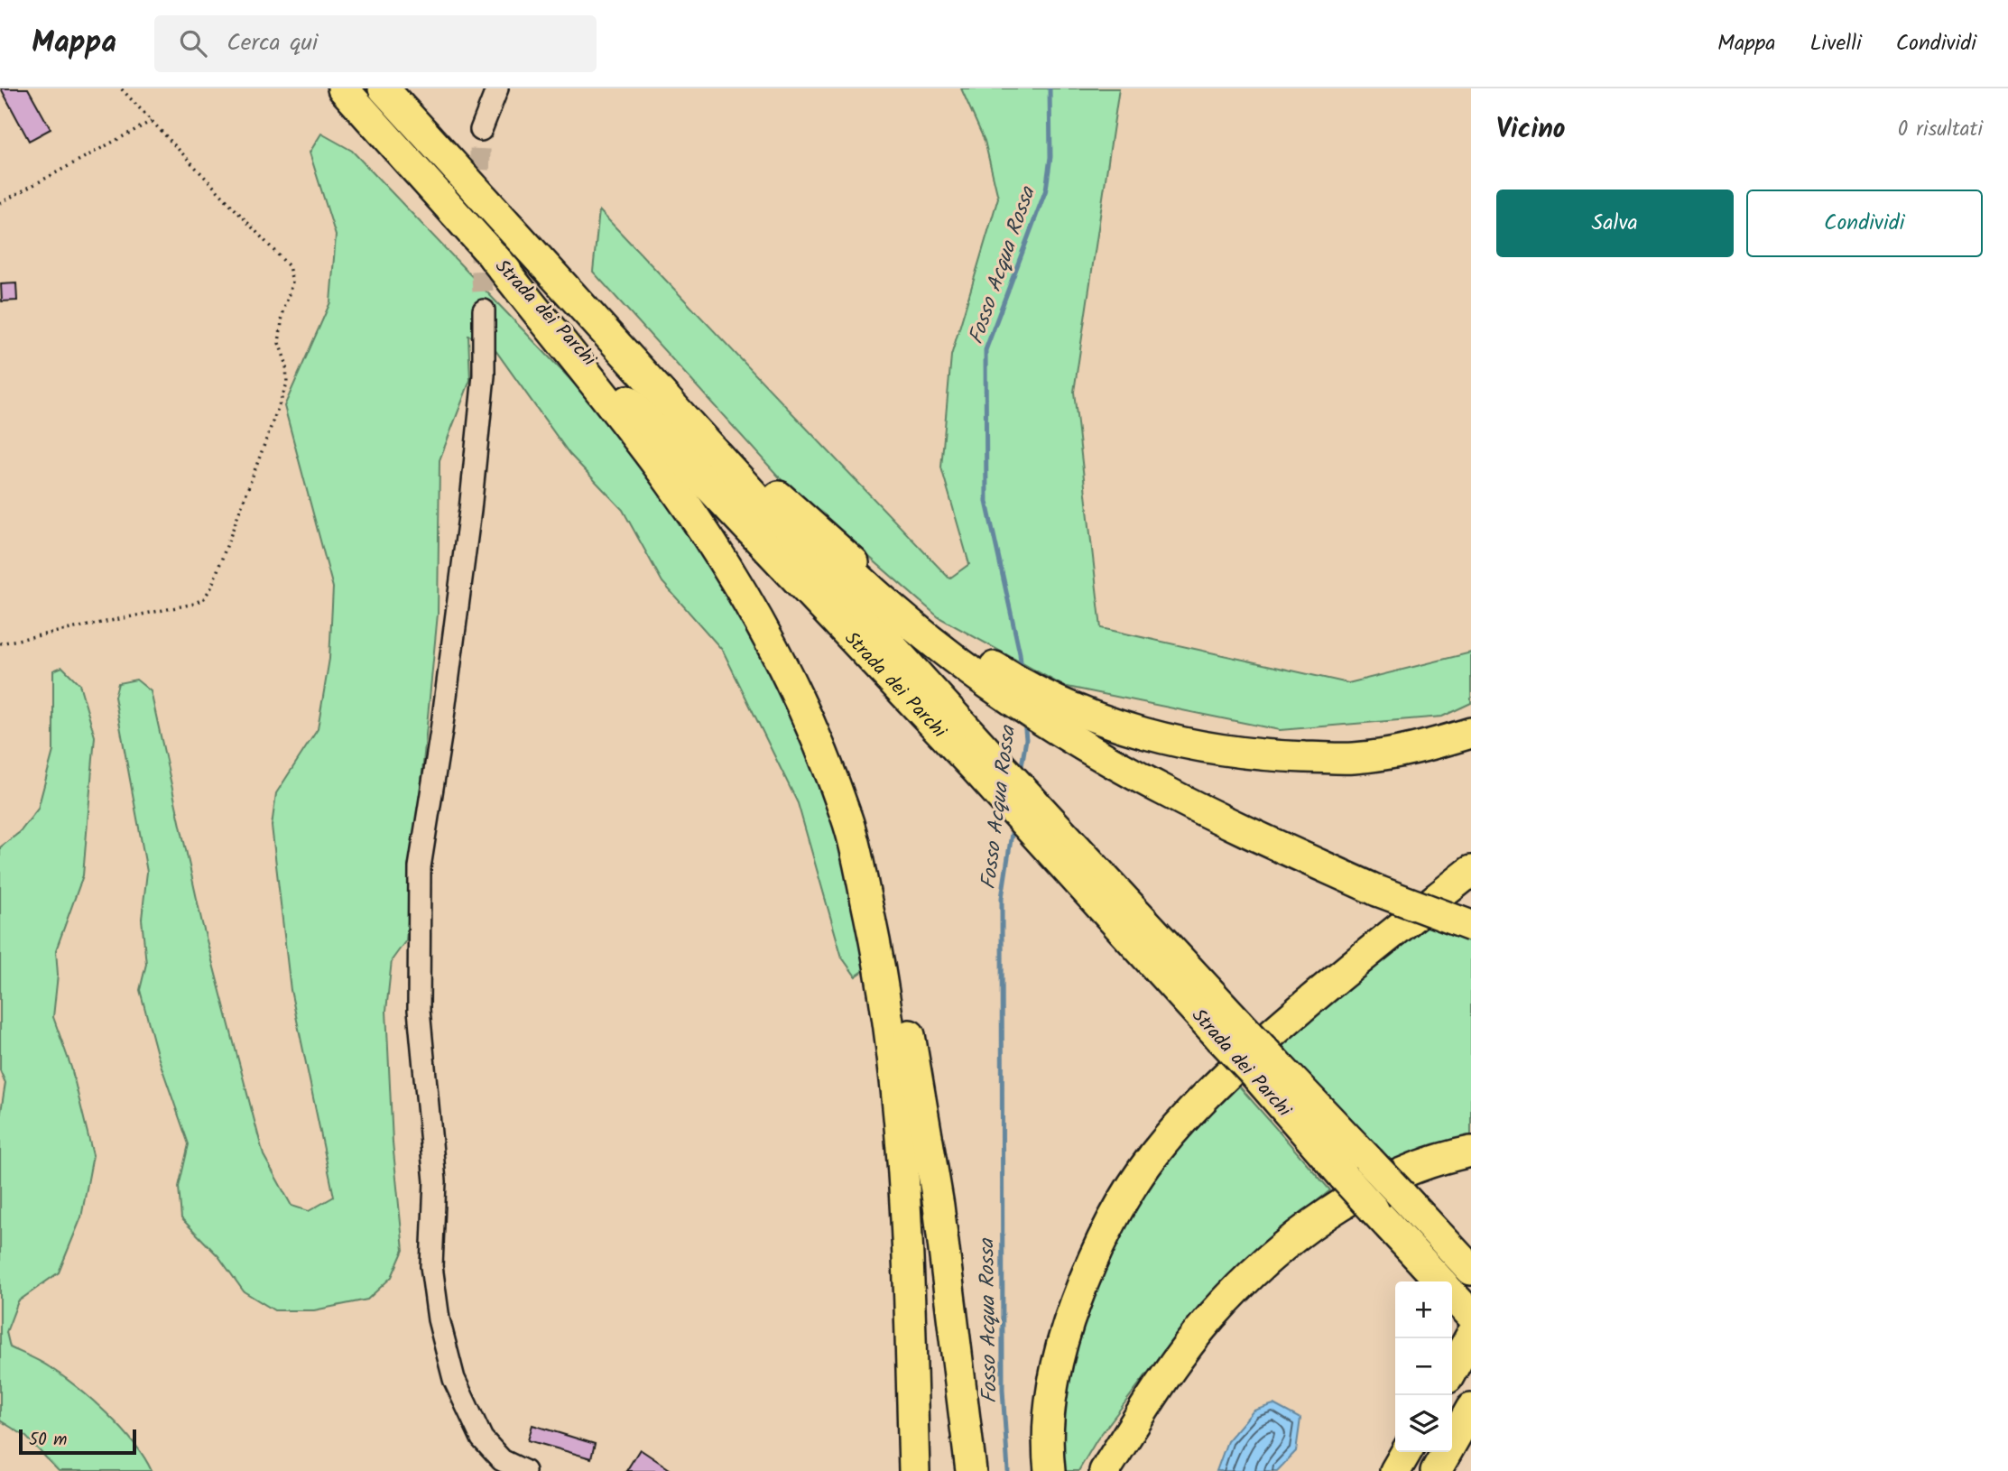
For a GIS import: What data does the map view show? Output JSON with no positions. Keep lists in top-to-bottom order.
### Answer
{
  "streets": {
    "highway": ["Strada dei Parchi"]
  },
  "water": ["Fosso Acqua Rossa"],
  "scale_bar": "50 m",
  "page": {
    "header": "Mappa",
    "search": "Cerca qui",
    "nav": ["Mappa", "Livelli", "Condividi"],
    "heading": ["Vicino", "0 risultati"],
    "buttons": ["Salva", "Condividi"],
    "map_buttons": ["+", "−"],
    "scale": "50 m"
  }
}
